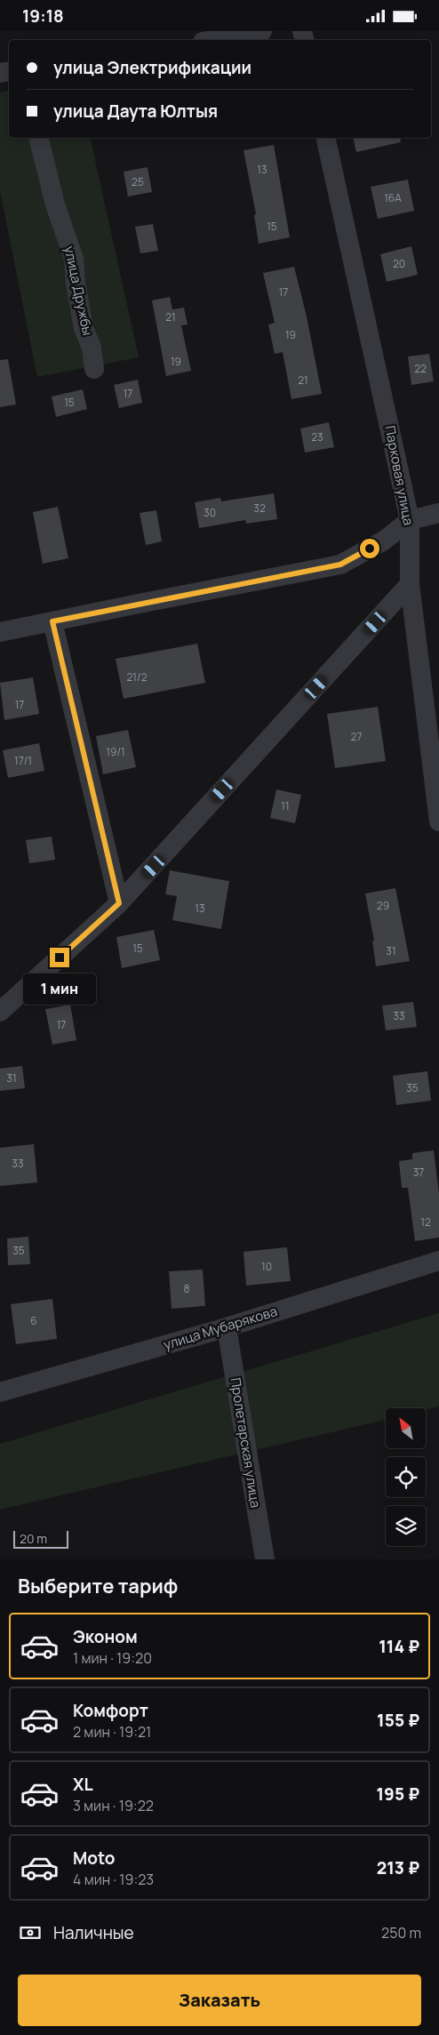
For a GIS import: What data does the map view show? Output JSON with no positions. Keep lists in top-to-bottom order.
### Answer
{
  "streets": {
    "street": [
      "улица Дружбы",
      "Парковая улица",
      "улица Мубарякова",
      "Пролетарская улица"
    ]
  },
  "crossings": [
    ["улица Мубарякова", "Пролетарская улица"]
  ],
  "house_numbers": [
    "13",
    "25",
    "16А",
    "15",
    "20",
    "17",
    "21",
    "19",
    "19",
    "22",
    "21",
    "17",
    "15",
    "23",
    "32",
    "30",
    "21/2",
    "17",
    "27",
    "19/1",
    "17/1",
    "11",
    "29",
    "13",
    "15",
    "31",
    "33",
    "17",
    "31",
    "35",
    "33",
    "37",
    "12",
    "35",
    "10",
    "8",
    "6"
  ],
  "scale_bar": "20 m",
  "north": "top left",
  "page": {
    "status": "19:18",
    "banner": ["улица Электрификации", "улица Даута Юлтыя"],
    "bubble": "1 мин",
    "scale": "20 m",
    "heading": "Выберите тариф",
    "list": [
      {
        "name": "Эконом",
        "note": "1 мин · 19:20",
        "value": "114 ₽"
      },
      {
        "name": "Комфорт",
        "note": "2 мин · 19:21",
        "value": "155 ₽"
      },
      {
        "name": "XL",
        "note": "3 мин · 19:22",
        "value": "195 ₽"
      },
      {
        "name": "Moto",
        "note": "4 мин · 19:23",
        "value": "213 ₽"
      }
    ],
    "pay": ["Наличные", "250 m"],
    "buttons": "Заказать"
  }
}
